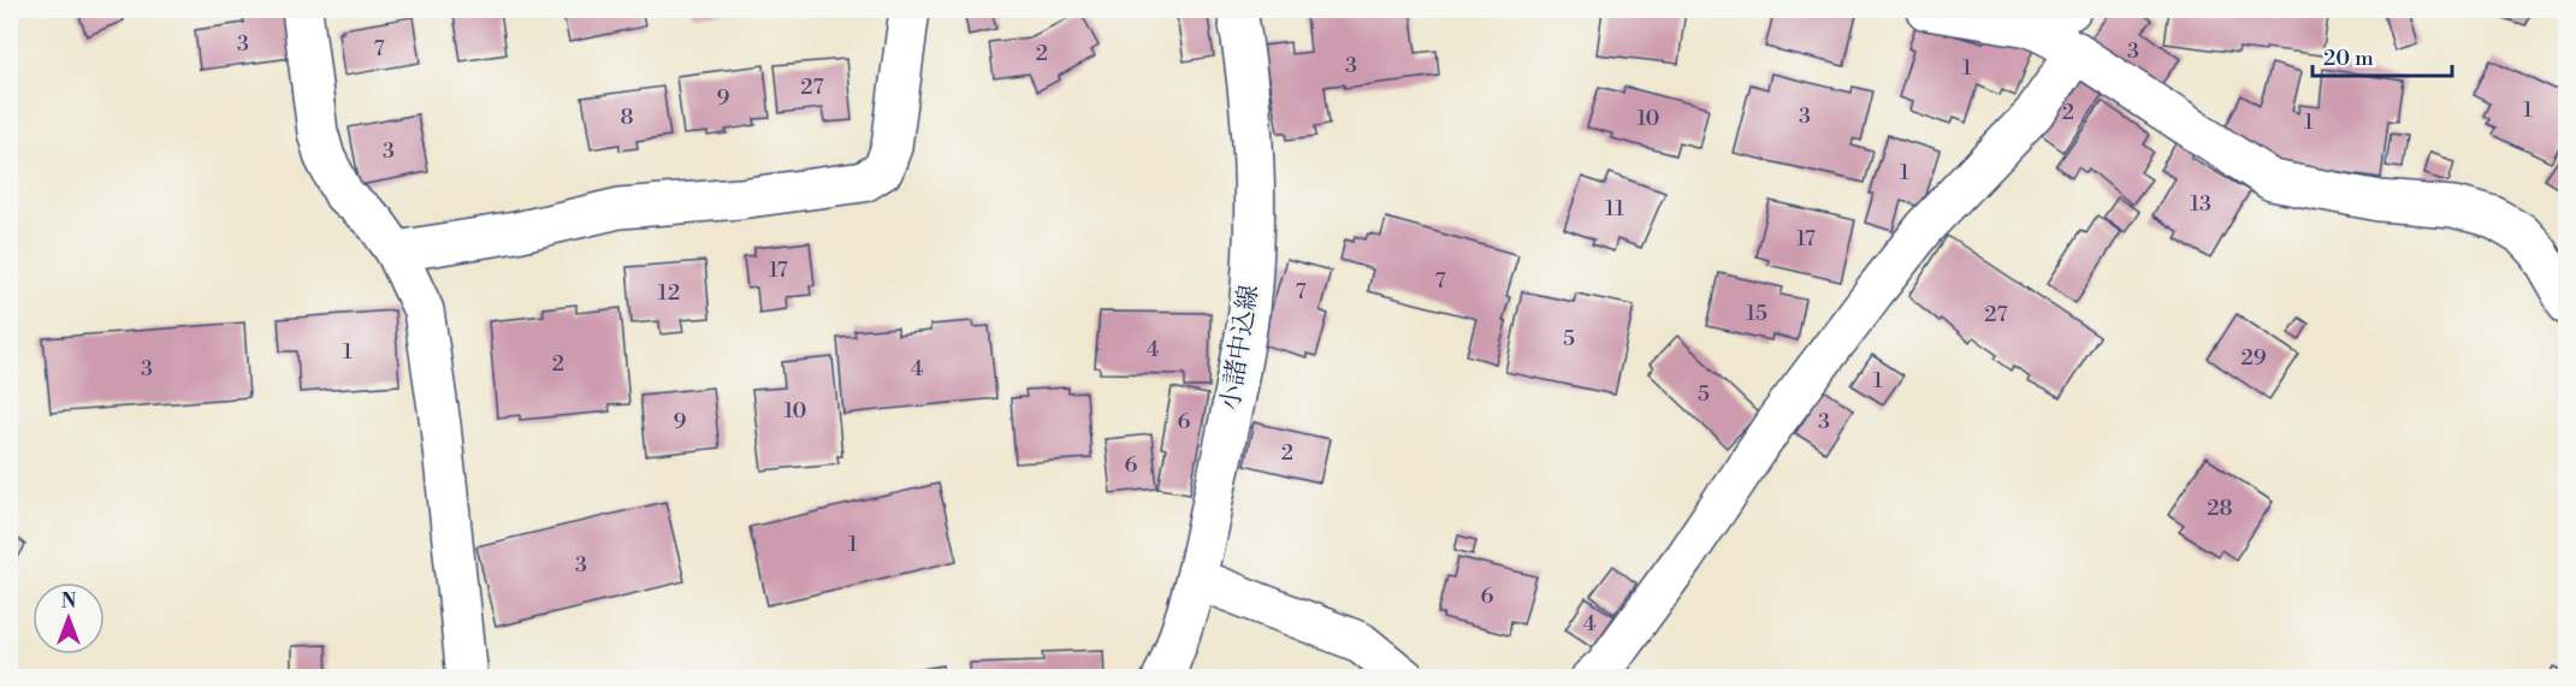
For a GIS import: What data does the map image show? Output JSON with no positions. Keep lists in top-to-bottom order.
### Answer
{
  "streets": {
    "street": ["小諸中込線"]
  },
  "house_numbers": [
    "3",
    "7",
    "3",
    "2",
    "3",
    "1",
    "27",
    "9",
    "1",
    "2",
    "3",
    "8",
    "10",
    "1",
    "3",
    "1",
    "13",
    "11",
    "17",
    "17",
    "7",
    "7",
    "12",
    "15",
    "27",
    "5",
    "4",
    "1",
    "29",
    "2",
    "3",
    "4",
    "1",
    "5",
    "10",
    "9",
    "6",
    "3",
    "2",
    "6",
    "28",
    "1",
    "3",
    "6",
    "4"
  ],
  "scale_bar": "20 m",
  "north": "top"
}
